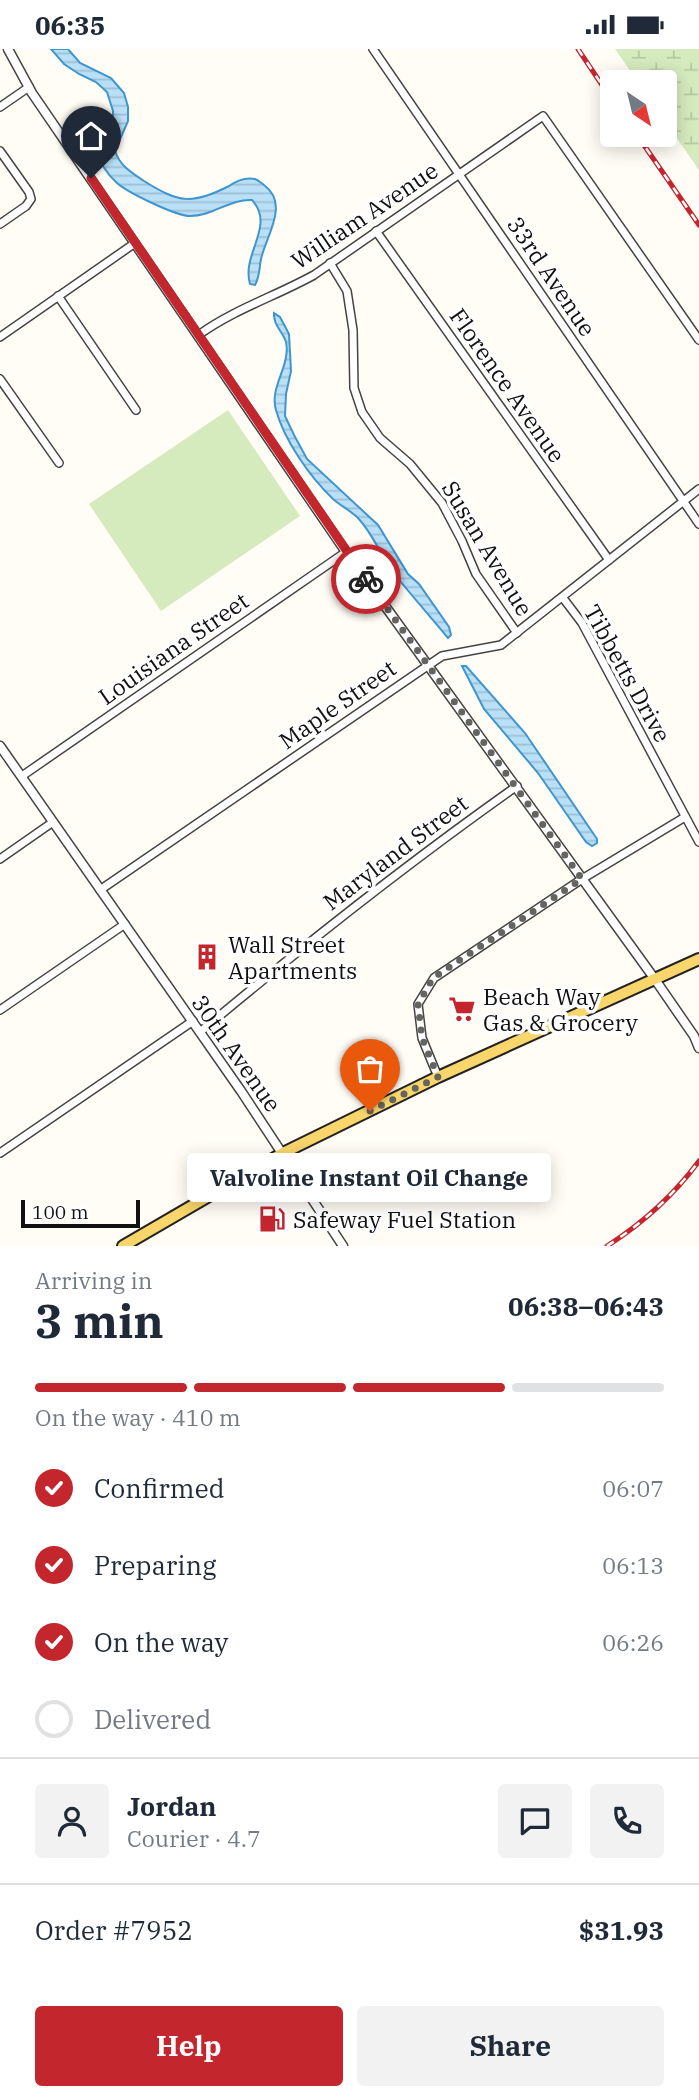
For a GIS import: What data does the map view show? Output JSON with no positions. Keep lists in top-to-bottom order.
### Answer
{
  "streets": {
    "street": [
      "William Avenue",
      "33rd Avenue",
      "Florence Avenue",
      "Susan Avenue",
      "Louisiana Street",
      "Tibbetts Drive",
      "Maple Street",
      "Maryland Street",
      "30th Avenue"
    ]
  },
  "crossings": [
    ["William Avenue", "33rd Avenue"],
    ["William Avenue", "Florence Avenue"],
    ["William Avenue", "Susan Avenue"],
    ["33rd Avenue", "Maple Street"],
    ["Florence Avenue", "Maple Street"],
    ["Susan Avenue", "Maple Street"],
    ["Louisiana Street", "30th Avenue"],
    ["Tibbetts Drive", "Maple Street"],
    ["Maple Street", "30th Avenue"],
    ["Maryland Street", "30th Avenue"]
  ],
  "places": {
    "building": ["Wall Street Apartments"],
    "supermarket": ["Beach Way Gas & Grocery"],
    "other": ["Valvoline Instant Oil Change"],
    "fuel station": ["Safeway Fuel Station"]
  },
  "scale_bar": "100 m",
  "north": "bottom right",
  "page": {
    "status": "06:35",
    "bubble": "Valvoline Instant Oil Change",
    "scale": "100 m",
    "heading": ["3 min", "Arriving in", "06:38–06:43"],
    "panel": [
      "Jordan",
      "Courier · 4.7",
      "Order #7952",
      "$31.93"
    ],
    "bar": "On the way · 410 m",
    "list": [
      ["Confirmed", "06:07"],
      ["Preparing", "06:13"],
      ["On the way", "06:26"],
      "Delivered"
    ],
    "buttons": ["Help", "Share"]
  }
}
